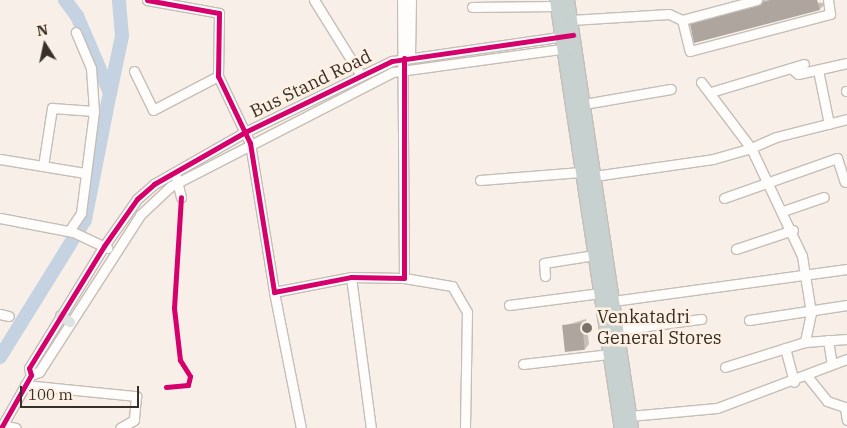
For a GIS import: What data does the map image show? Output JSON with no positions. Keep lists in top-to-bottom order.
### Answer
{
  "streets": {
    "street": ["Bus Stand Road"]
  },
  "places": ["Venkatadri General Stores"],
  "scale_bar": "100 m",
  "north": "top"
}
